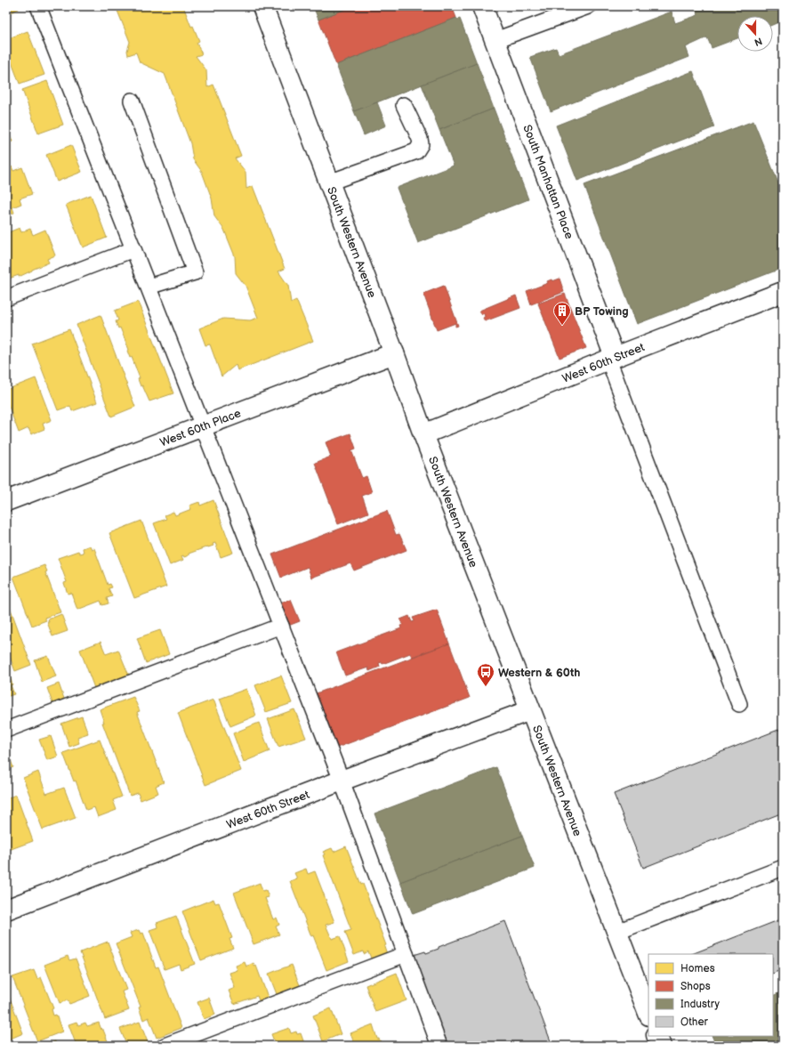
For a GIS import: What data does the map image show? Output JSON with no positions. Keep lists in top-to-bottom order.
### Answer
{
  "streets": {
    "street": [
      "South Manhattan Place",
      "South Western Avenue",
      "West 60th Street",
      "West 60th Place"
    ]
  },
  "crossings": [
    ["South Manhattan Place", "West 60th Street"],
    ["South Western Avenue", "West 60th Street"],
    ["South Western Avenue", "West 60th Place"]
  ],
  "places": {
    "building": ["BP Towing"],
    "bus stop": ["Western & 60th"]
  },
  "legend": [
    "Homes",
    "Shops",
    "Industry",
    "Other"
  ],
  "north": "bottom"
}
